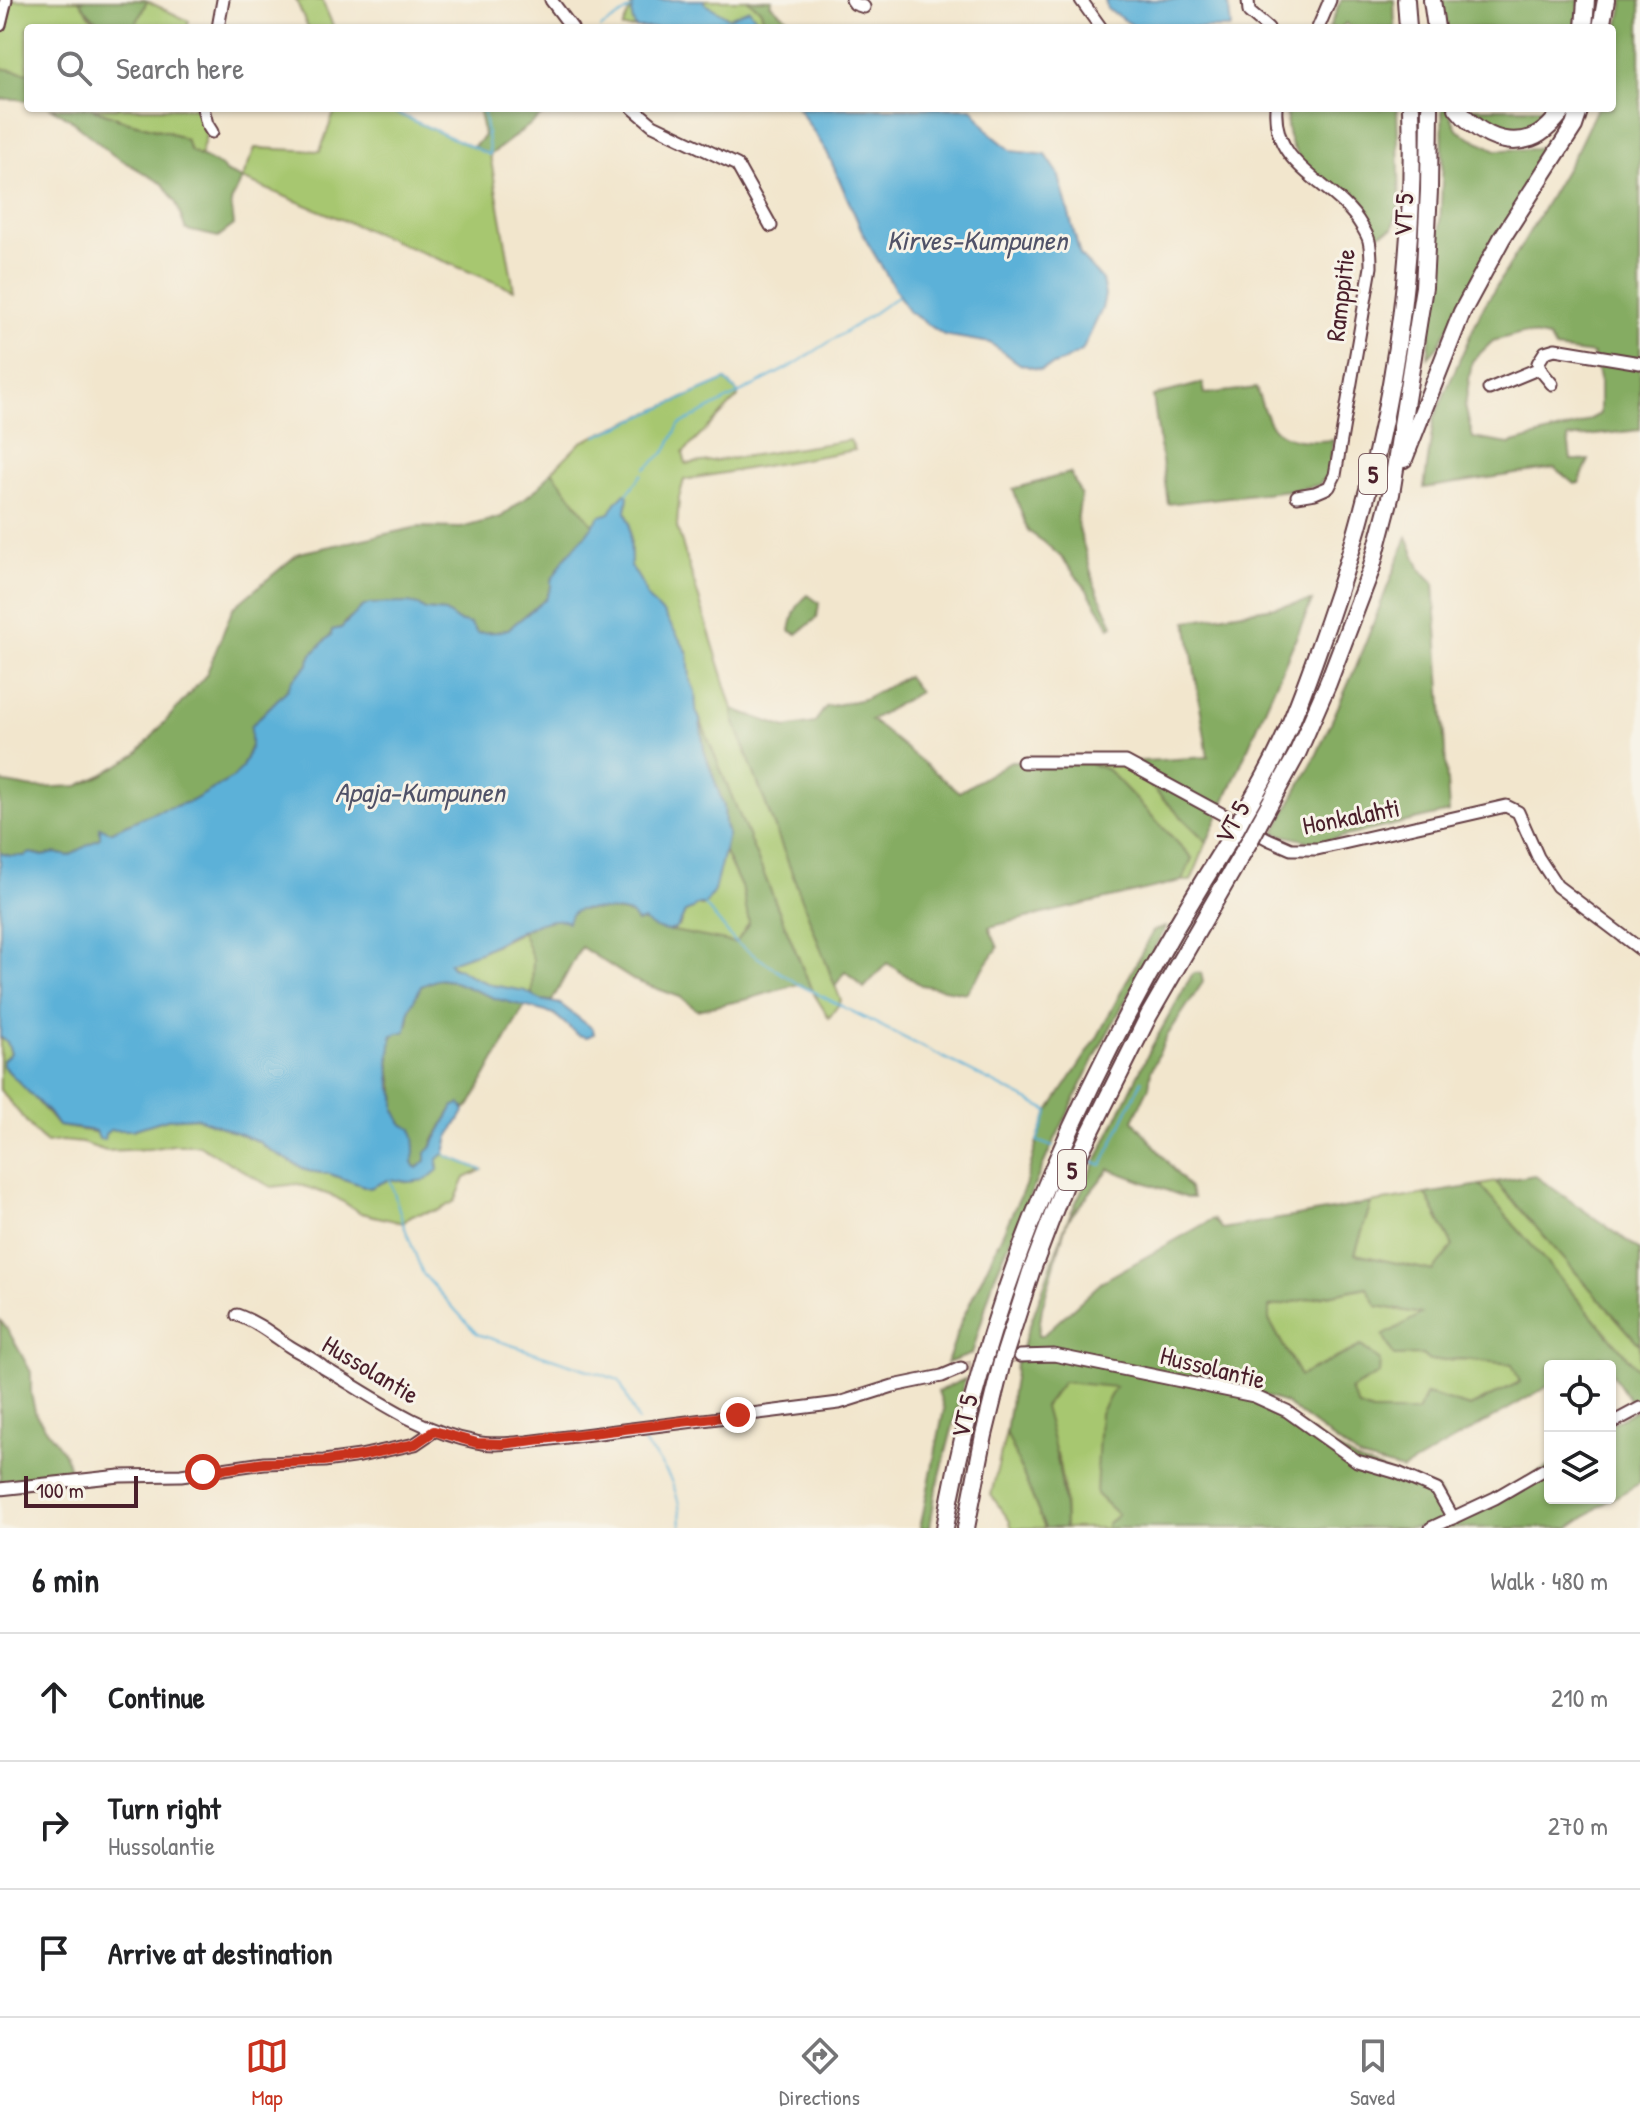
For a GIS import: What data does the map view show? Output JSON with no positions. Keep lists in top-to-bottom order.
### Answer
{
  "streets": {
    "highway": ["VT 5", "5"],
    "street": ["Ramppitie", "Honkalahti", "Hussolantie"]
  },
  "water": ["Kirves-Kumpunen", "Apaja-Kumpunen"],
  "scale_bar": "100 m",
  "page": {
    "search": "Search here",
    "scale": "100 m",
    "heading": ["6 min", "Walk · 480 m"],
    "list": [
      ["Continue", "210 m"],
      ["Turn right", "Hussolantie", "270 m"],
      "Arrive at destination"
    ],
    "nav": ["Map", "Directions", "Saved"]
  }
}
